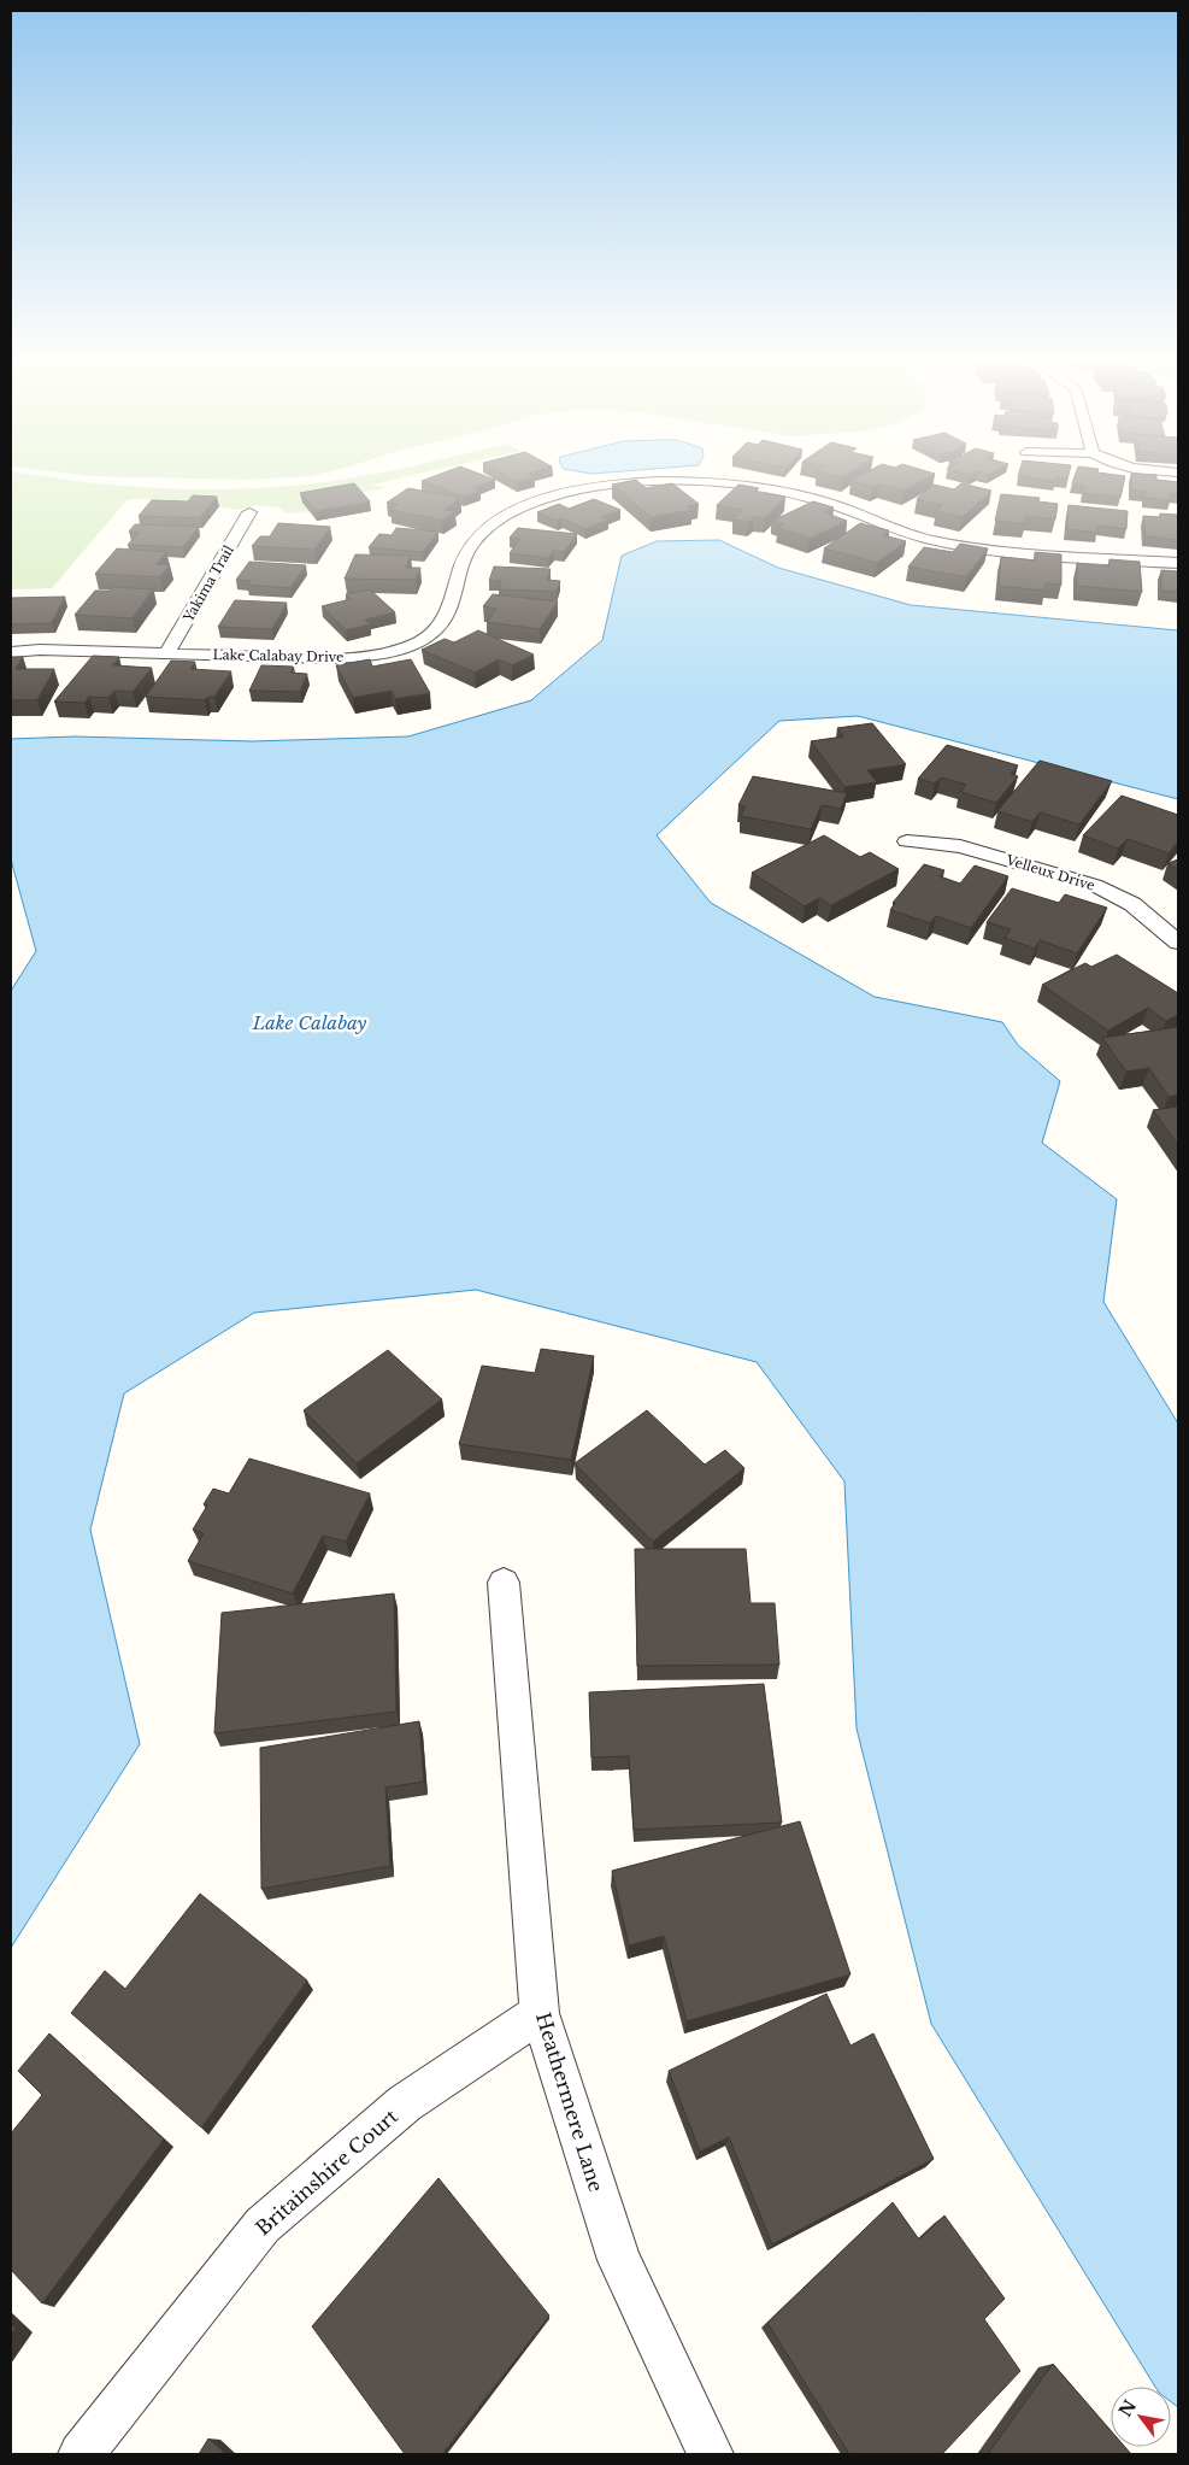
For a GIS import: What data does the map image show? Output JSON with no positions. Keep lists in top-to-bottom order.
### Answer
{
  "streets": {
    "street": [
      "Yakima Trail",
      "Lake Calabay Drive",
      "Velleux Drive",
      "Heathermere Lane",
      "Britainshire Court"
    ]
  },
  "crossings": [
    ["Yakima Trail", "Lake Calabay Drive"],
    ["Heathermere Lane", "Britainshire Court"]
  ],
  "water": ["Lake Calabay"],
  "north": "top left"
}
